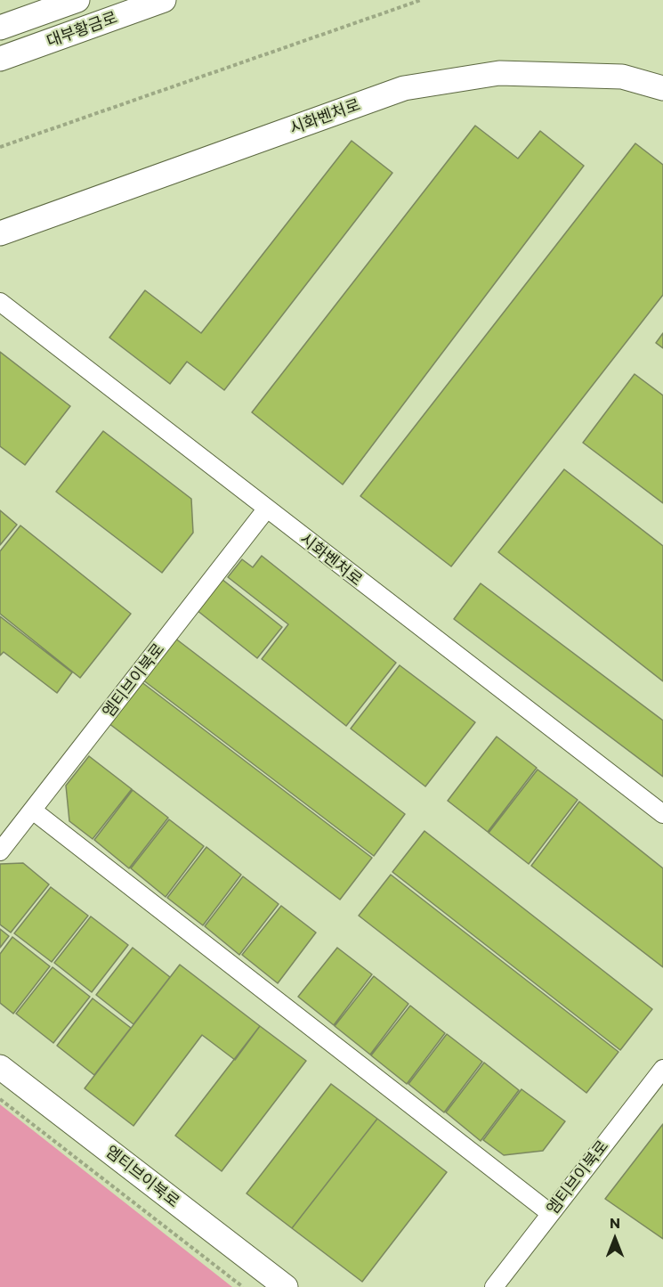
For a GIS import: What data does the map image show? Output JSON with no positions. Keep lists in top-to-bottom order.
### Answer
{
  "streets": {
    "street": ["대부황금로", "시화벤처로", "엠티브이북로"]
  },
  "crossings": [
    ["시화벤처로", "엠티브이북로"]
  ],
  "north": "top"
}
